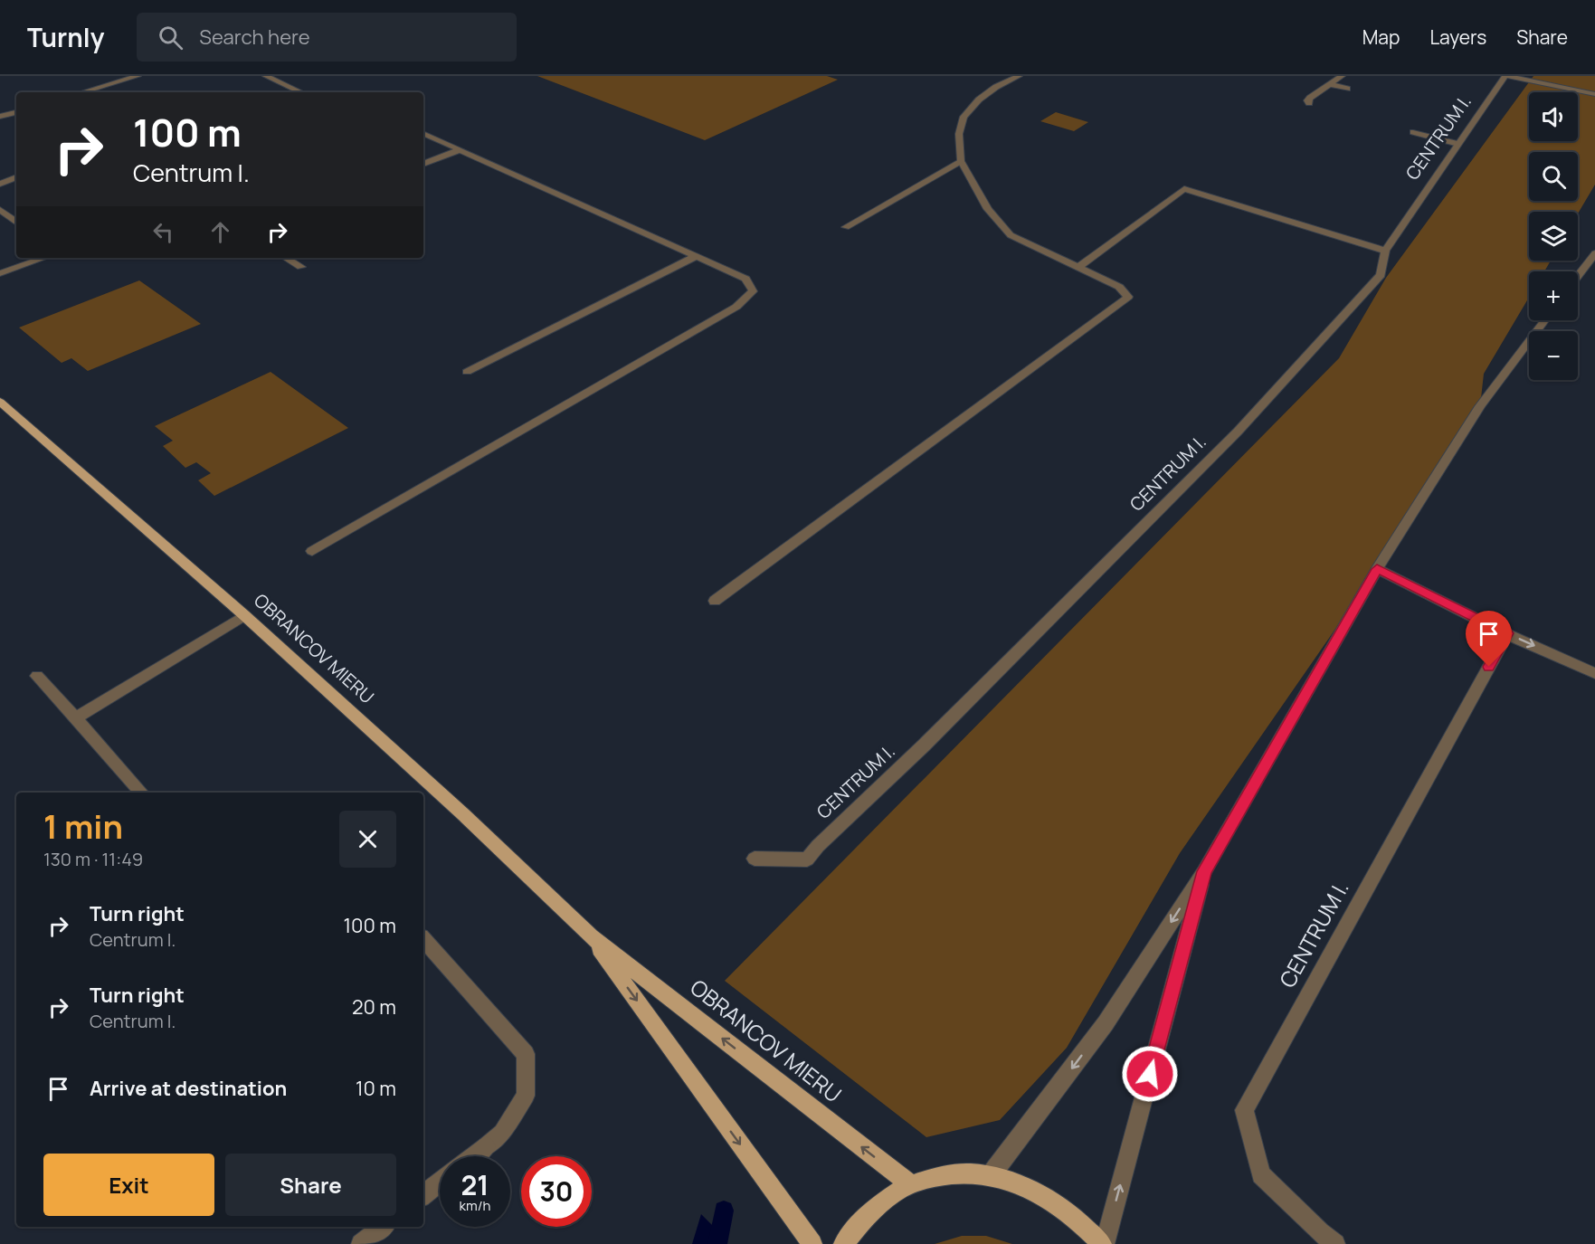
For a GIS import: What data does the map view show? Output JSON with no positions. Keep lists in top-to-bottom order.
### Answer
{
  "streets": {
    "main road": ["OBRANCOV MIERU"],
    "street": ["CENTRUM I."]
  },
  "page": {
    "header": "Turnly",
    "search": "Search here",
    "nav": ["Map", "Layers", "Share"],
    "map_buttons": ["+", "−"],
    "turn": ["100 m", "Centrum I."],
    "heading": ["1 min", "130 m · 11:49"],
    "list": [
      {
        "name": "Turn right",
        "note": "Centrum I.",
        "value": "100 m"
      },
      {
        "name": "Turn right",
        "note": "Centrum I.",
        "value": "20 m"
      },
      {
        "name": "Arrive at destination",
        "value": "10 m"
      }
    ],
    "buttons": ["Exit", "Share"],
    "speed": "21 km/h",
    "limit": "30"
  }
}
